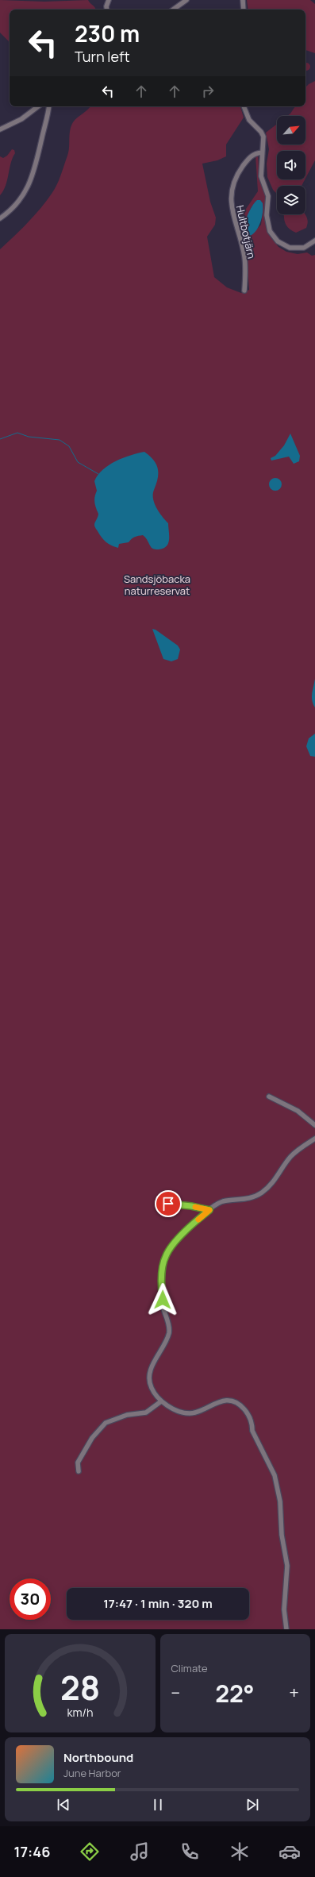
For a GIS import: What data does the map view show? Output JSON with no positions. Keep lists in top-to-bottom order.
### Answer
{
  "streets": {
    "street": ["Hultbotjärn"]
  },
  "parks": ["Sandsjöbacka naturreservat"],
  "north": "top right",
  "page": {
    "turn": ["230 m", "Turn left"],
    "limit": "30",
    "trip": "17:47 · 1 min · 320 m",
    "tile": "Climate",
    "heat": ["−", "22°", "+"],
    "song": ["Northbound", "June Harbor"],
    "tabs": "17:46",
    "gauge": ["28", "km/h"]
  }
}
